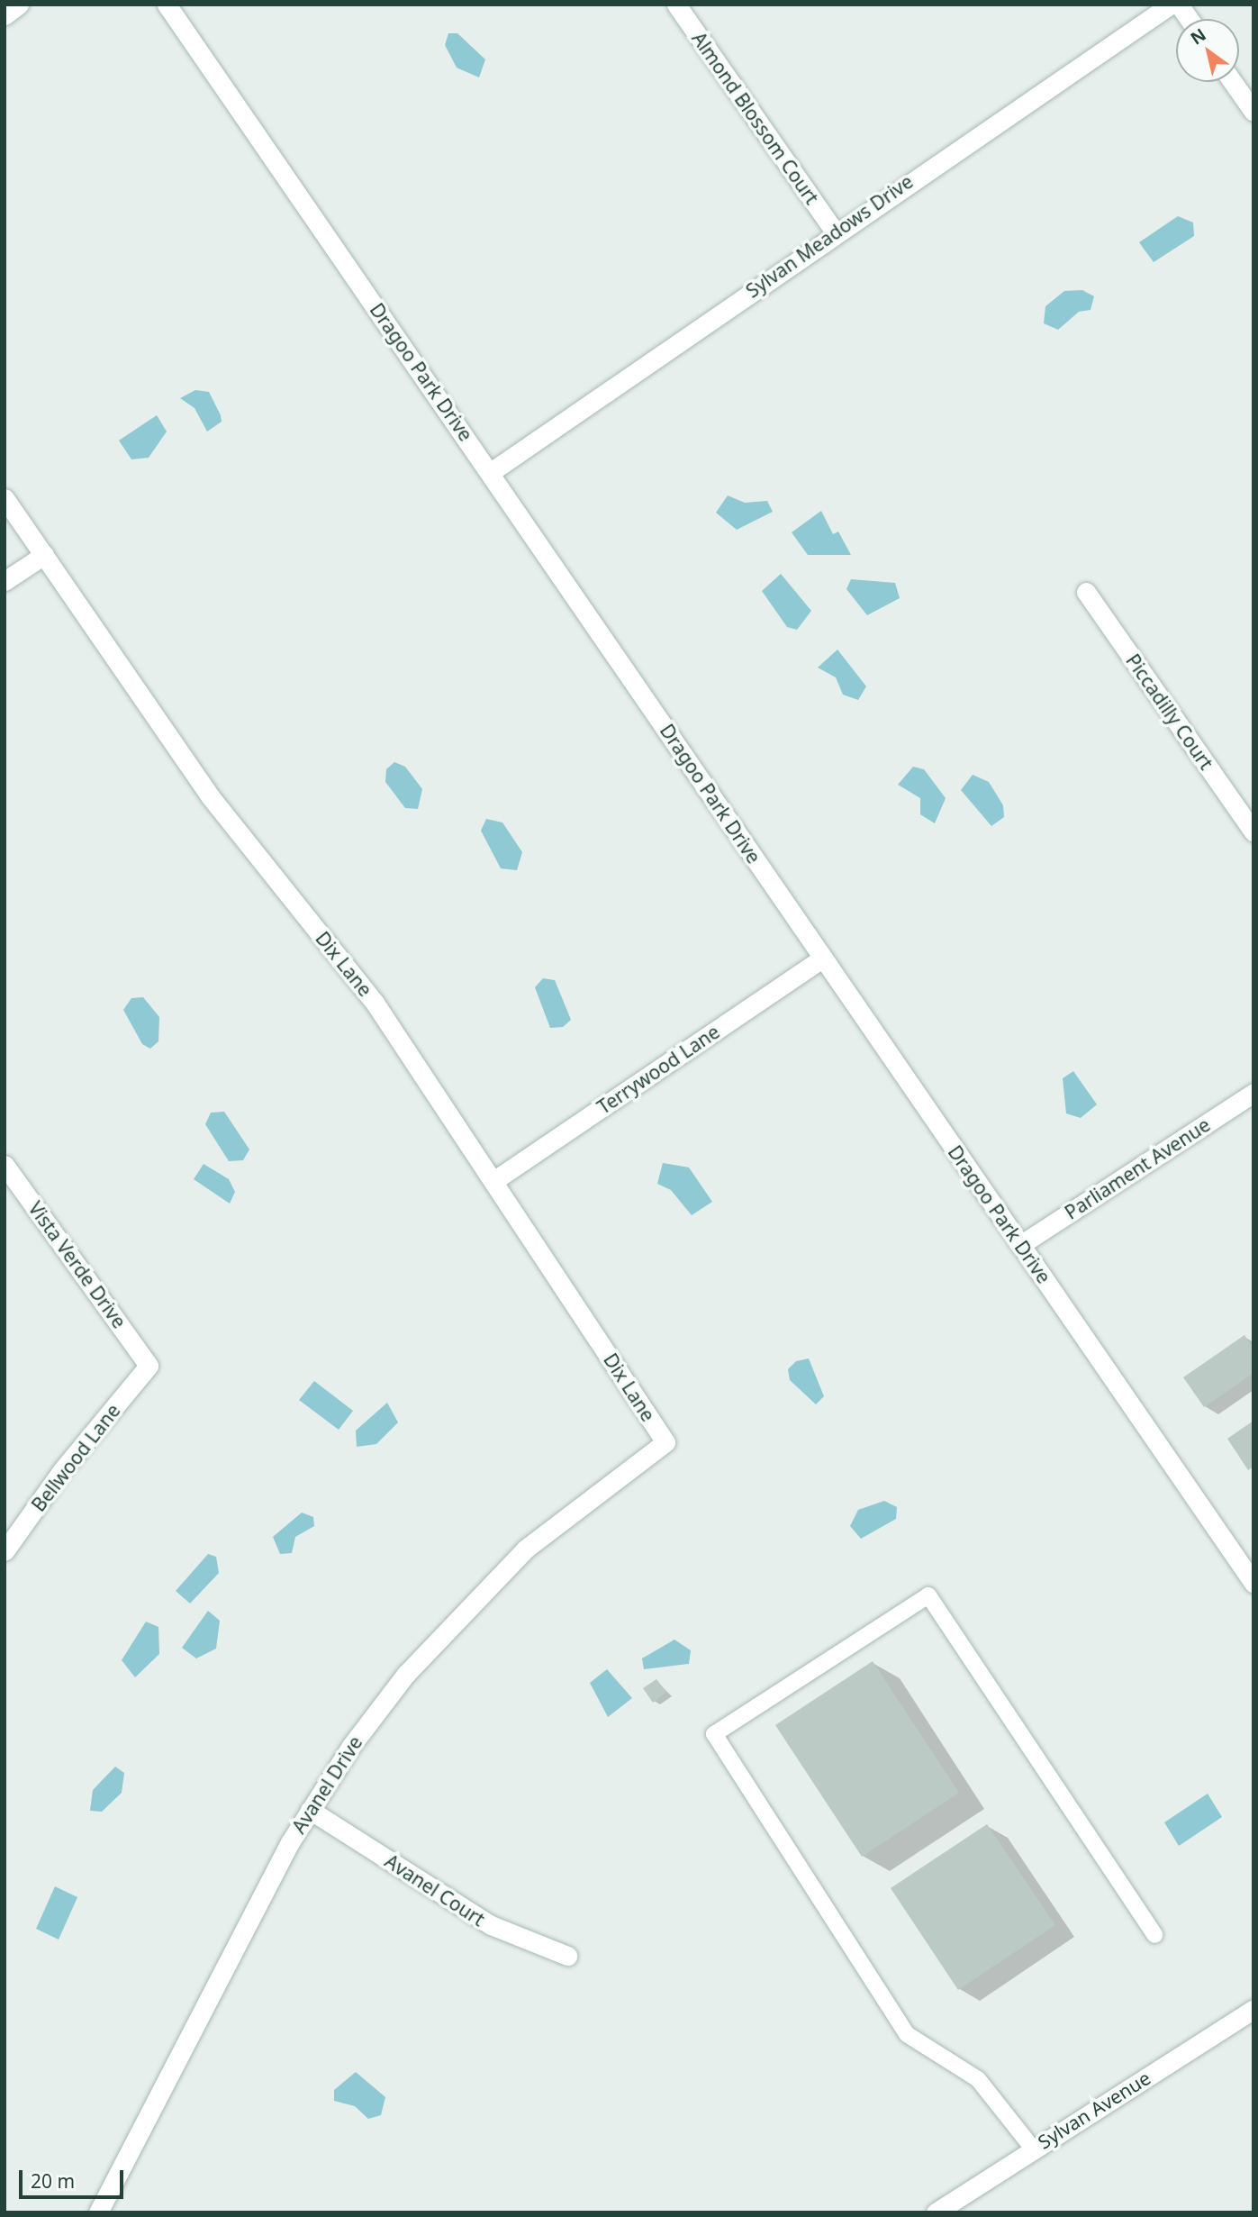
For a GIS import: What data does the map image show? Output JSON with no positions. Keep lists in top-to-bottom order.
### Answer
{
  "streets": {
    "street": [
      "Almond Blossom Court",
      "Sylvan Meadows Drive",
      "Dragoo Park Drive",
      "Piccadilly Court",
      "Dix Lane",
      "Terrywood Lane",
      "Parliament Avenue",
      "Vista Verde Drive",
      "Bellwood Lane",
      "Avanel Drive",
      "Avanel Court",
      "Sylvan Avenue"
    ]
  },
  "crossings": [
    ["Almond Blossom Court", "Sylvan Meadows Drive"],
    ["Sylvan Meadows Drive", "Dragoo Park Drive"],
    ["Dragoo Park Drive", "Terrywood Lane"],
    ["Dragoo Park Drive", "Parliament Avenue"],
    ["Dix Lane", "Terrywood Lane"],
    ["Dix Lane", "Avanel Drive"],
    ["Vista Verde Drive", "Bellwood Lane"],
    ["Avanel Drive", "Avanel Court"]
  ],
  "scale_bar": "20 m",
  "north": "top left"
}
